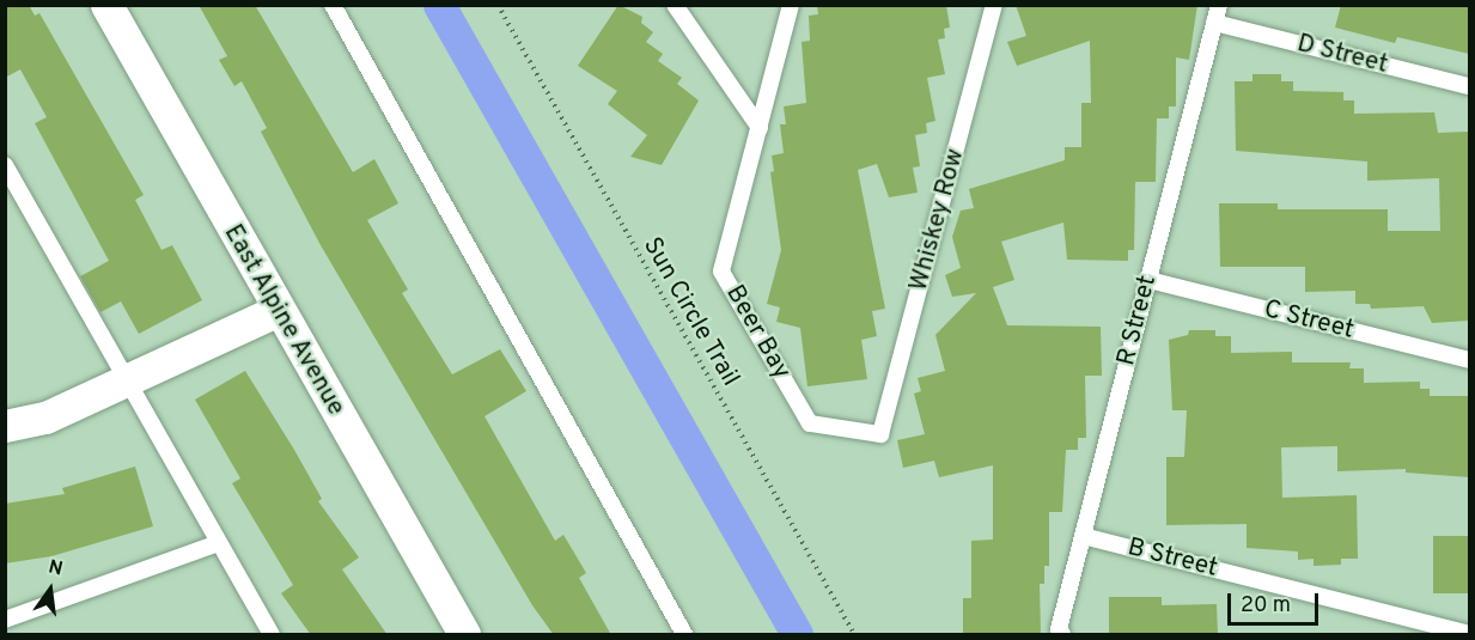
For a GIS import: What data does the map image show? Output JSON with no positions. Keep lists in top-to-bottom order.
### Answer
{
  "streets": {
    "street": ["East Alpine Avenue"],
    "lane": [
      "D Street",
      "Whiskey Row",
      "R Street",
      "C Street",
      "Beer Bay",
      "B Street"
    ],
    "path": ["Sun Circle Trail"]
  },
  "crossings": [
    ["D Street", "R Street"],
    ["Whiskey Row", "Beer Bay"],
    ["R Street", "C Street"],
    ["R Street", "B Street"]
  ],
  "scale_bar": "20 m",
  "north": "top"
}
